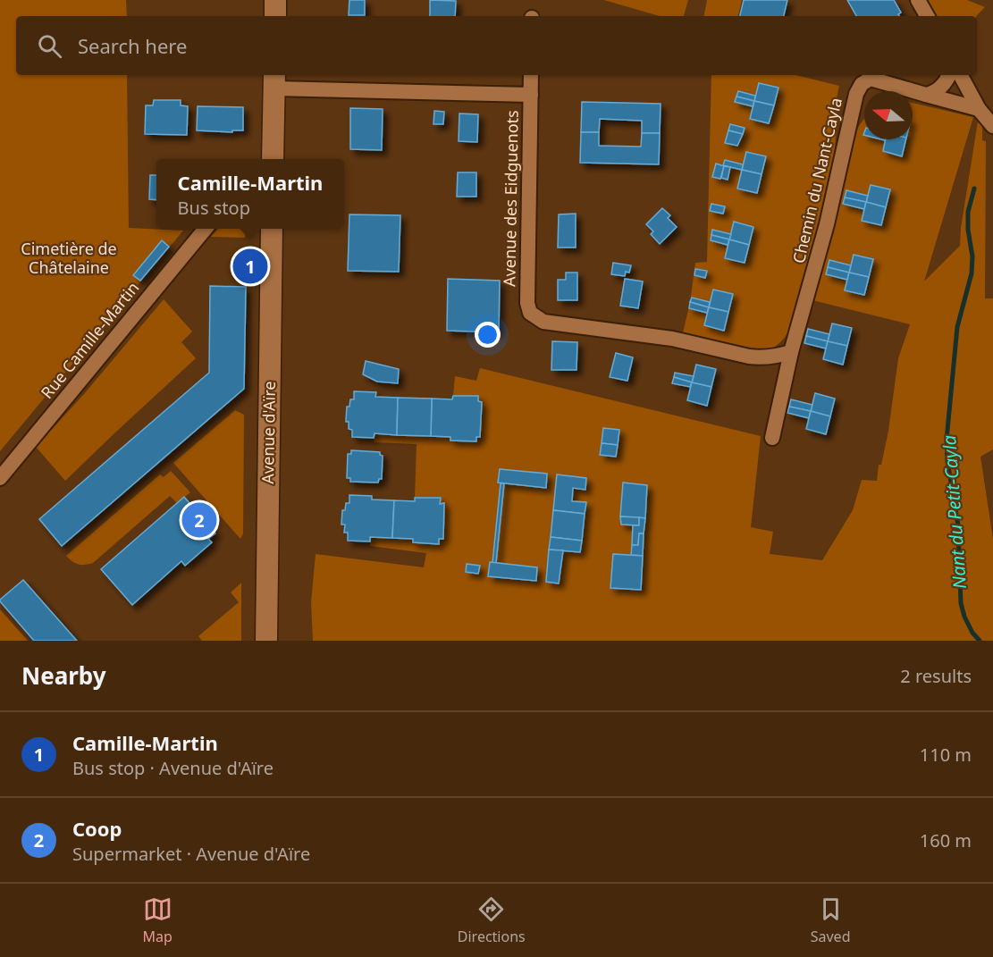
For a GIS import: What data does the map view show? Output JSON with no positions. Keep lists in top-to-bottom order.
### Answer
{
  "streets": {
    "main road": ["Avenue d'Aïre"],
    "street": ["Chemin du Nant-Cayla", "Avenue des Eidguenots", "Rue Camille-Martin"]
  },
  "crossings": [
    ["Chemin du Nant-Cayla", "Avenue des Eidguenots"]
  ],
  "water": ["Nant du Petit-Cayla"],
  "parks": ["Cimetière de Châtelaine"],
  "north": "left",
  "page": {
    "search": "Search here",
    "popup": ["Camille-Martin", "Bus stop"],
    "pins": ["1", "2"],
    "heading": ["Nearby", "2 results"],
    "list": [
      {
        "mark": "1",
        "name": "Camille-Martin",
        "note": "Bus stop · Avenue d'Aïre",
        "value": "110 m"
      },
      {
        "mark": "2",
        "name": "Coop",
        "note": "Supermarket · Avenue d'Aïre",
        "value": "160 m"
      }
    ],
    "nav": ["Map", "Directions", "Saved"]
  }
}
